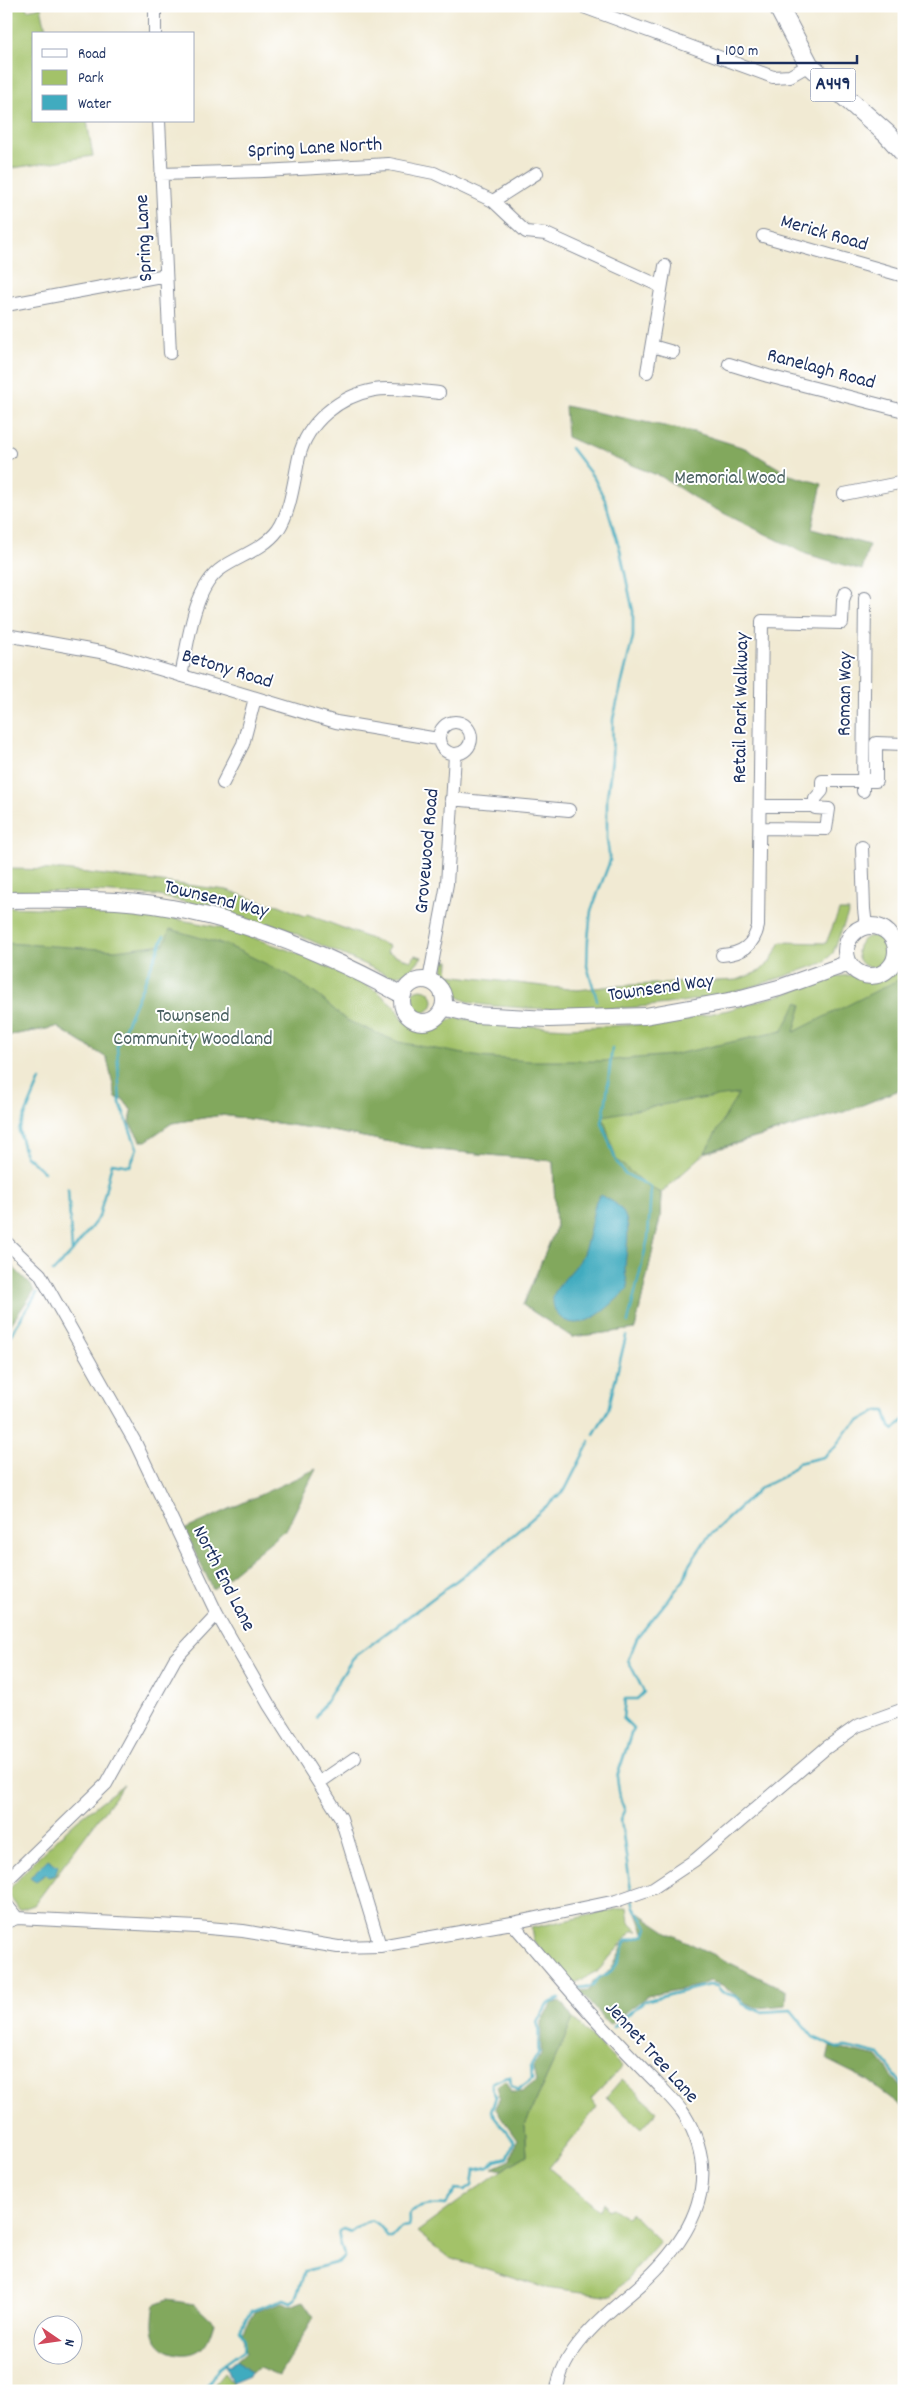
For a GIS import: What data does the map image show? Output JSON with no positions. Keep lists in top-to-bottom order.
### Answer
{
  "streets": {
    "highway": ["A449"],
    "main road": ["Townsend Way"],
    "street": [
      "Spring Lane North",
      "Merick Road",
      "Spring Lane",
      "Ranelagh Road",
      "Betony Road",
      "Roman Way",
      "Retail Park Walkway",
      "Grovewood Road",
      "North End Lane",
      "Jennet Tree Lane"
    ]
  },
  "crossings": [
    ["Spring Lane North", "Spring Lane"],
    ["Betony Road", "Grovewood Road"],
    ["Grovewood Road", "Townsend Way"]
  ],
  "parks": ["Memorial Wood", "Townsend Community Woodland"],
  "legend": ["Road", "Park", "Water"],
  "scale_bar": "100 m",
  "north": "right"
}
